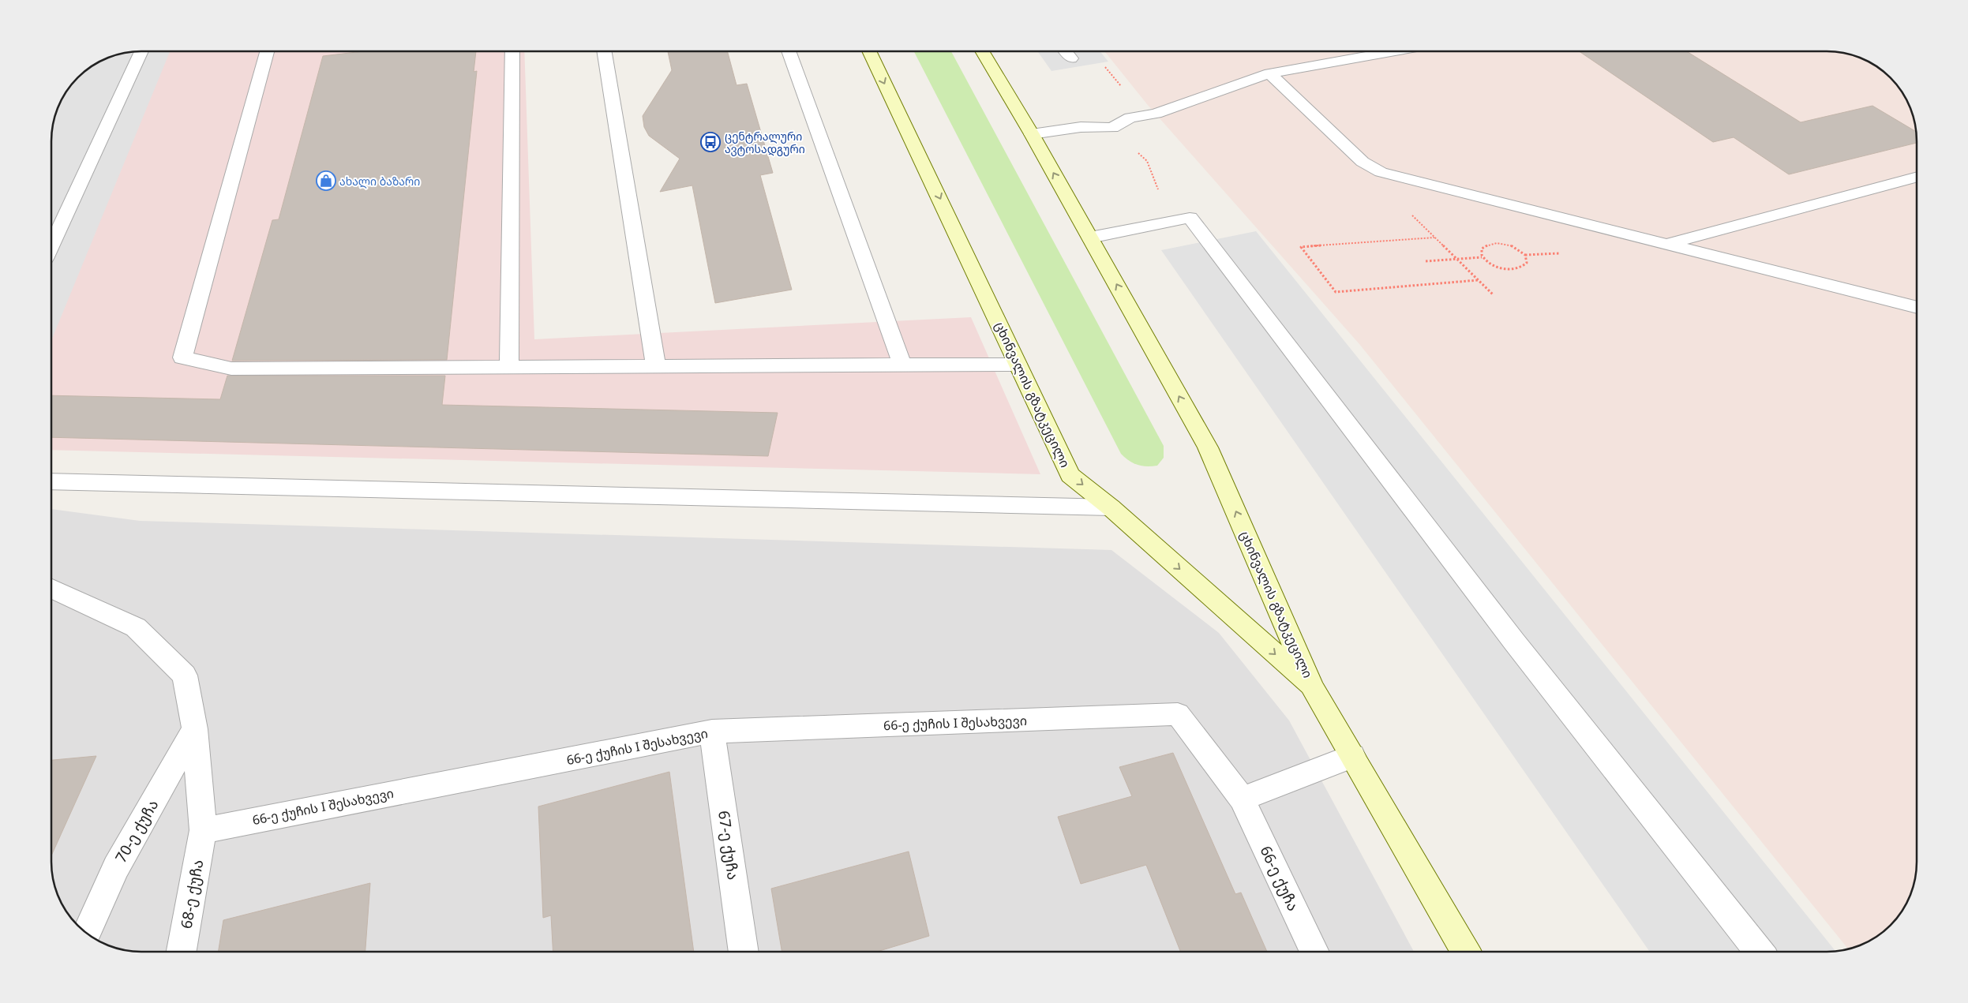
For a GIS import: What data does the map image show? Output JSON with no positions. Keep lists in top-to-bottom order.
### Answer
{
  "streets": {
    "main road": ["ცხინვალის გზატკეცილი"],
    "street": [
      "66-ე ქუჩის I შესახვევი",
      "70-ე ქუჩა",
      "67-ე ქუჩა",
      "66-ე ქუჩა",
      "68-ე ქუჩა"
    ]
  },
  "crossings": [
    ["66-ე ქუჩის I შესახვევი", "67-ე ქუჩა"],
    ["66-ე ქუჩის I შესახვევი", "66-ე ქუჩა"],
    ["66-ე ქუჩის I შესახვევი", "68-ე ქუჩა"]
  ],
  "places": {
    "bus stop": ["ცენტრალური ავტოსადგური"],
    "shop": ["ახალი ბაზარი"]
  }
}
